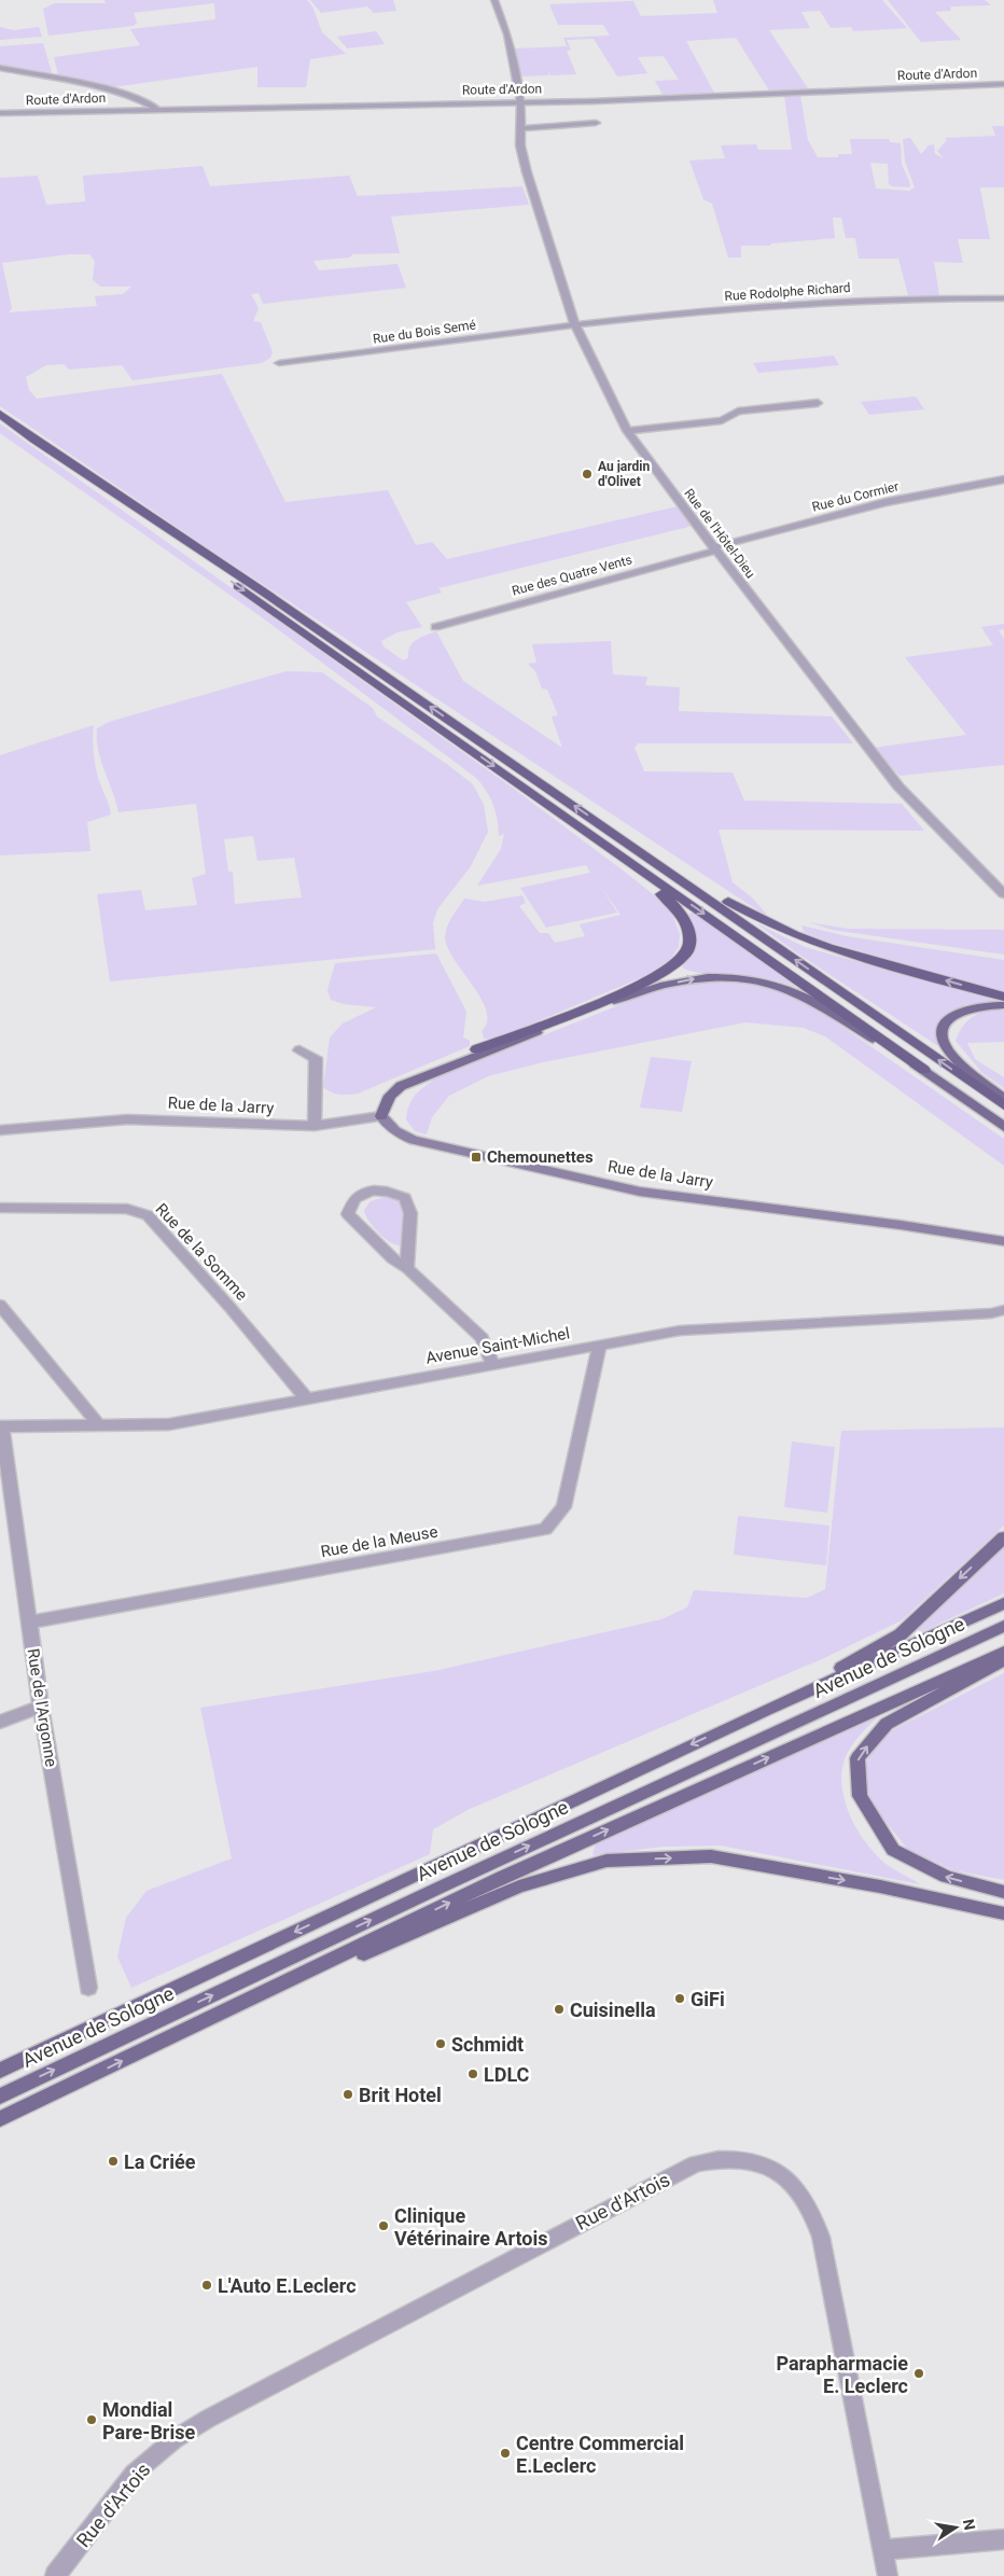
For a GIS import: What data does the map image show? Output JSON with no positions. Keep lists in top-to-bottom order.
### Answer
{
  "streets": {
    "main road": ["Rue de la Jarry", "Avenue de Sologne"],
    "street": [
      "Route d'Ardon",
      "Rue Rodolphe Richard",
      "Rue du Bois Semé",
      "Rue du Cormier",
      "Rue de l'Hôtel-Dieu",
      "Rue des Quatre Vents",
      "Rue de la Somme",
      "Avenue Saint-Michel",
      "Rue de la Meuse",
      "Rue de l'Argonne",
      "Rue d'Artois"
    ]
  },
  "crossings": [
    ["Route d'Ardon", "Rue de l'Hôtel-Dieu"],
    ["Rue Rodolphe Richard", "Rue du Bois Semé"],
    ["Rue Rodolphe Richard", "Rue de l'Hôtel-Dieu"],
    ["Rue du Bois Semé", "Rue de l'Hôtel-Dieu"],
    ["Rue du Cormier", "Rue de l'Hôtel-Dieu"],
    ["Rue du Cormier", "Rue des Quatre Vents"],
    ["Rue de l'Hôtel-Dieu", "Rue des Quatre Vents"],
    ["Rue de la Somme", "Avenue Saint-Michel"],
    ["Avenue Saint-Michel", "Rue de la Meuse"],
    ["Avenue Saint-Michel", "Rue de l'Argonne"],
    ["Rue de la Meuse", "Rue de l'Argonne"]
  ],
  "places": {
    "other": [
      "Au jardin d'Olivet",
      "GiFi",
      "Cuisinella",
      "Schmidt",
      "LDLC",
      "Brit Hotel",
      "La Criée",
      "Clinique Vétérinaire Artois",
      "L'Auto E.Leclerc",
      "Parapharmacie E. Leclerc",
      "Mondial Pare-Brise",
      "Centre Commercial E.Leclerc"
    ],
    "transit": ["Chemounettes"]
  },
  "north": "right"
}
